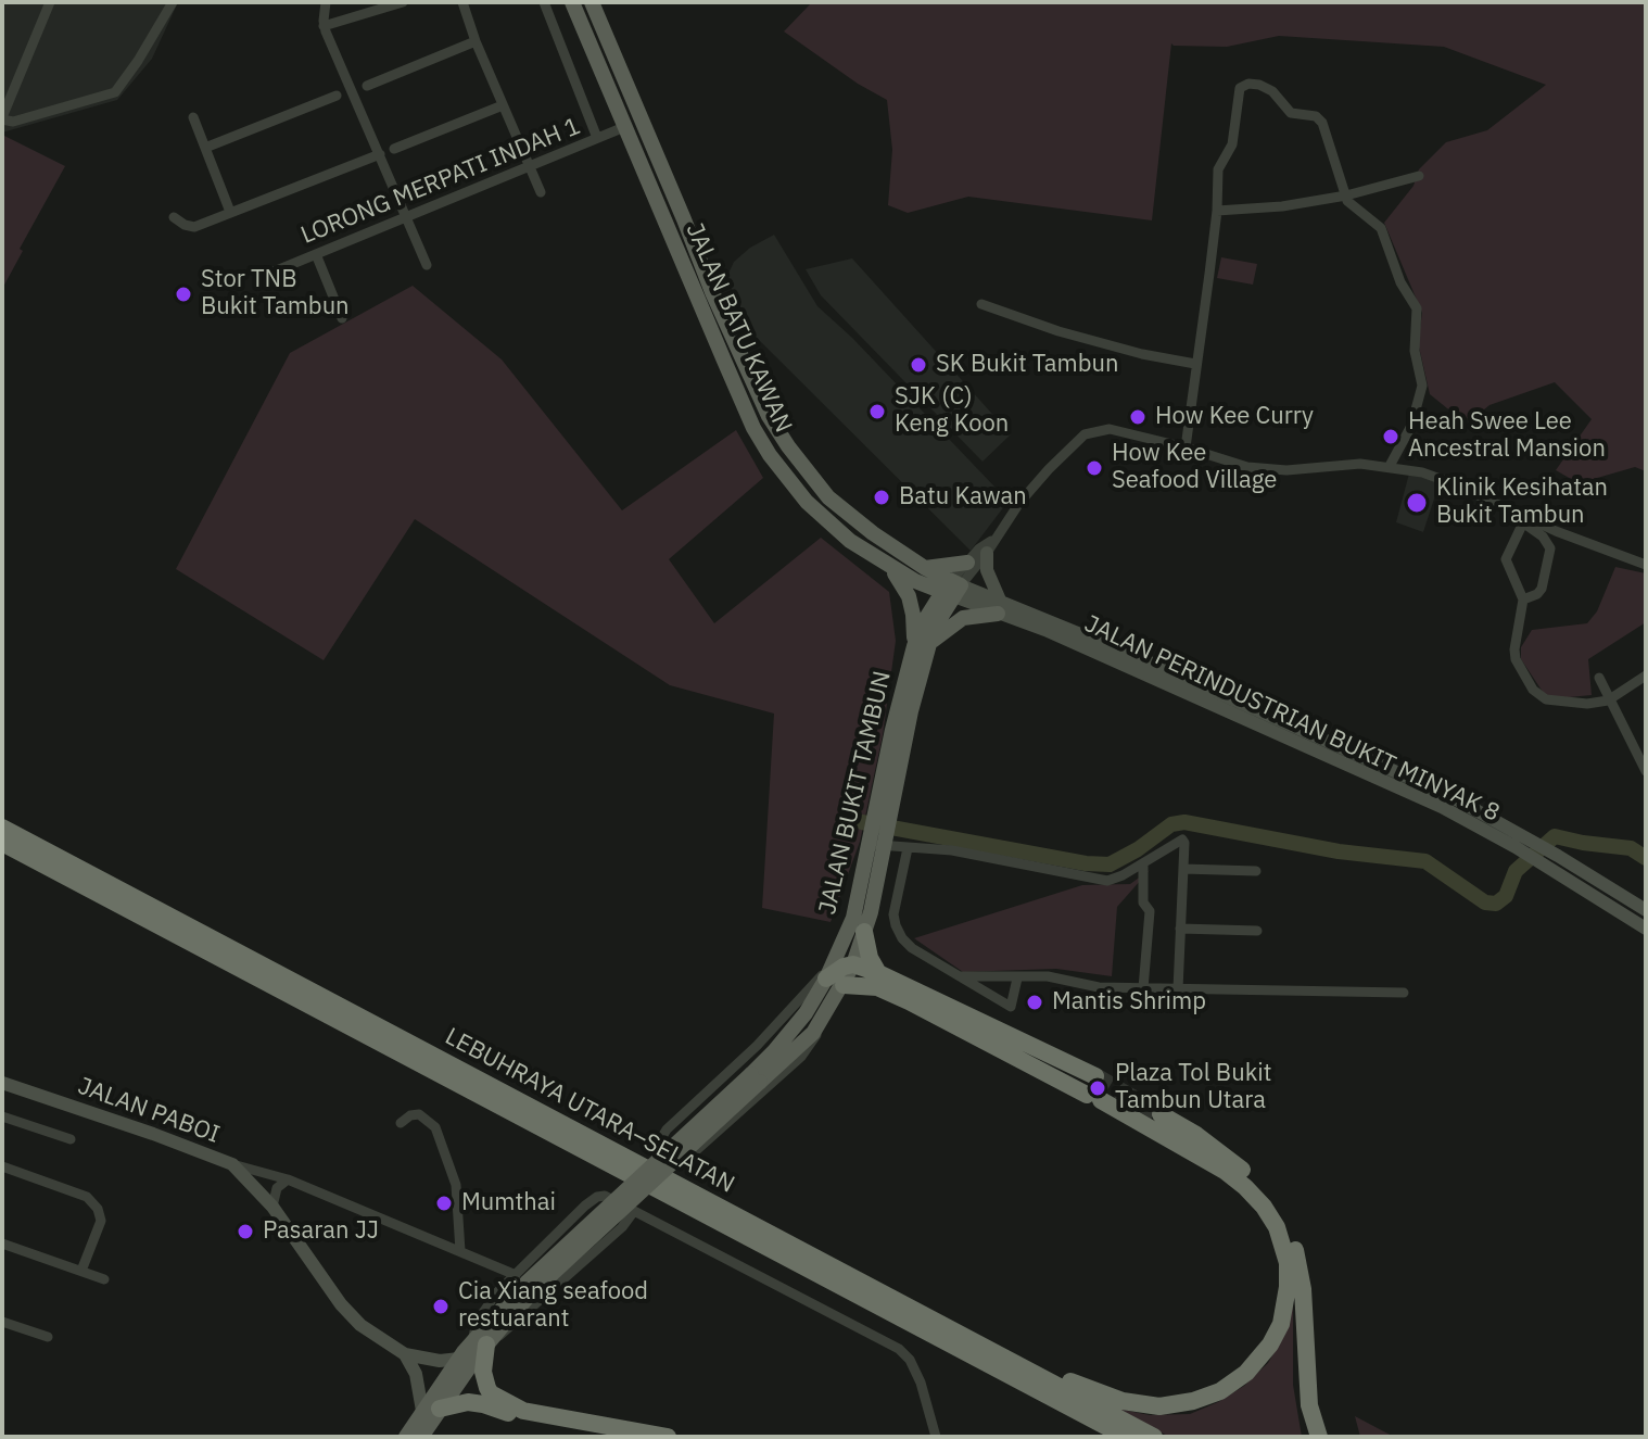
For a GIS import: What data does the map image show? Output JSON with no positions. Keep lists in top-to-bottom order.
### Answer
{
  "streets": {
    "highway": ["LEBUHRAYA UTARA–SELATAN"],
    "main road": ["JALAN BATU KAWAN", "JALAN BUKIT TAMBUN"],
    "street": ["LORONG MERPATI INDAH 1", "JALAN PERINDUSTRIAN BUKIT MINYAK 8", "JALAN PABOI"]
  },
  "crossings": [
    ["LORONG MERPATI INDAH 1", "JALAN BATU KAWAN"],
    ["JALAN BATU KAWAN", "JALAN PERINDUSTRIAN BUKIT MINYAK 8"],
    ["JALAN BATU KAWAN", "JALAN BUKIT TAMBUN"],
    ["JALAN PERINDUSTRIAN BUKIT MINYAK 8", "JALAN BUKIT TAMBUN"],
    ["JALAN BUKIT TAMBUN", "JALAN PABOI"]
  ],
  "places": [
    "Stor TNB Bukit Tambun",
    "SK Bukit Tambun",
    "SJK (C) Keng Koon",
    "How Kee Curry",
    "Heah Swee Lee Ancestral Mansion",
    "How Kee Seafood Village",
    "Batu Kawan",
    "Klinik Kesihatan Bukit Tambun",
    "Mantis Shrimp",
    "Plaza Tol Bukit Tambun Utara",
    "Mumthai",
    "Pasaran JJ",
    "Cia Xiang seafood restuarant"
  ]
}
